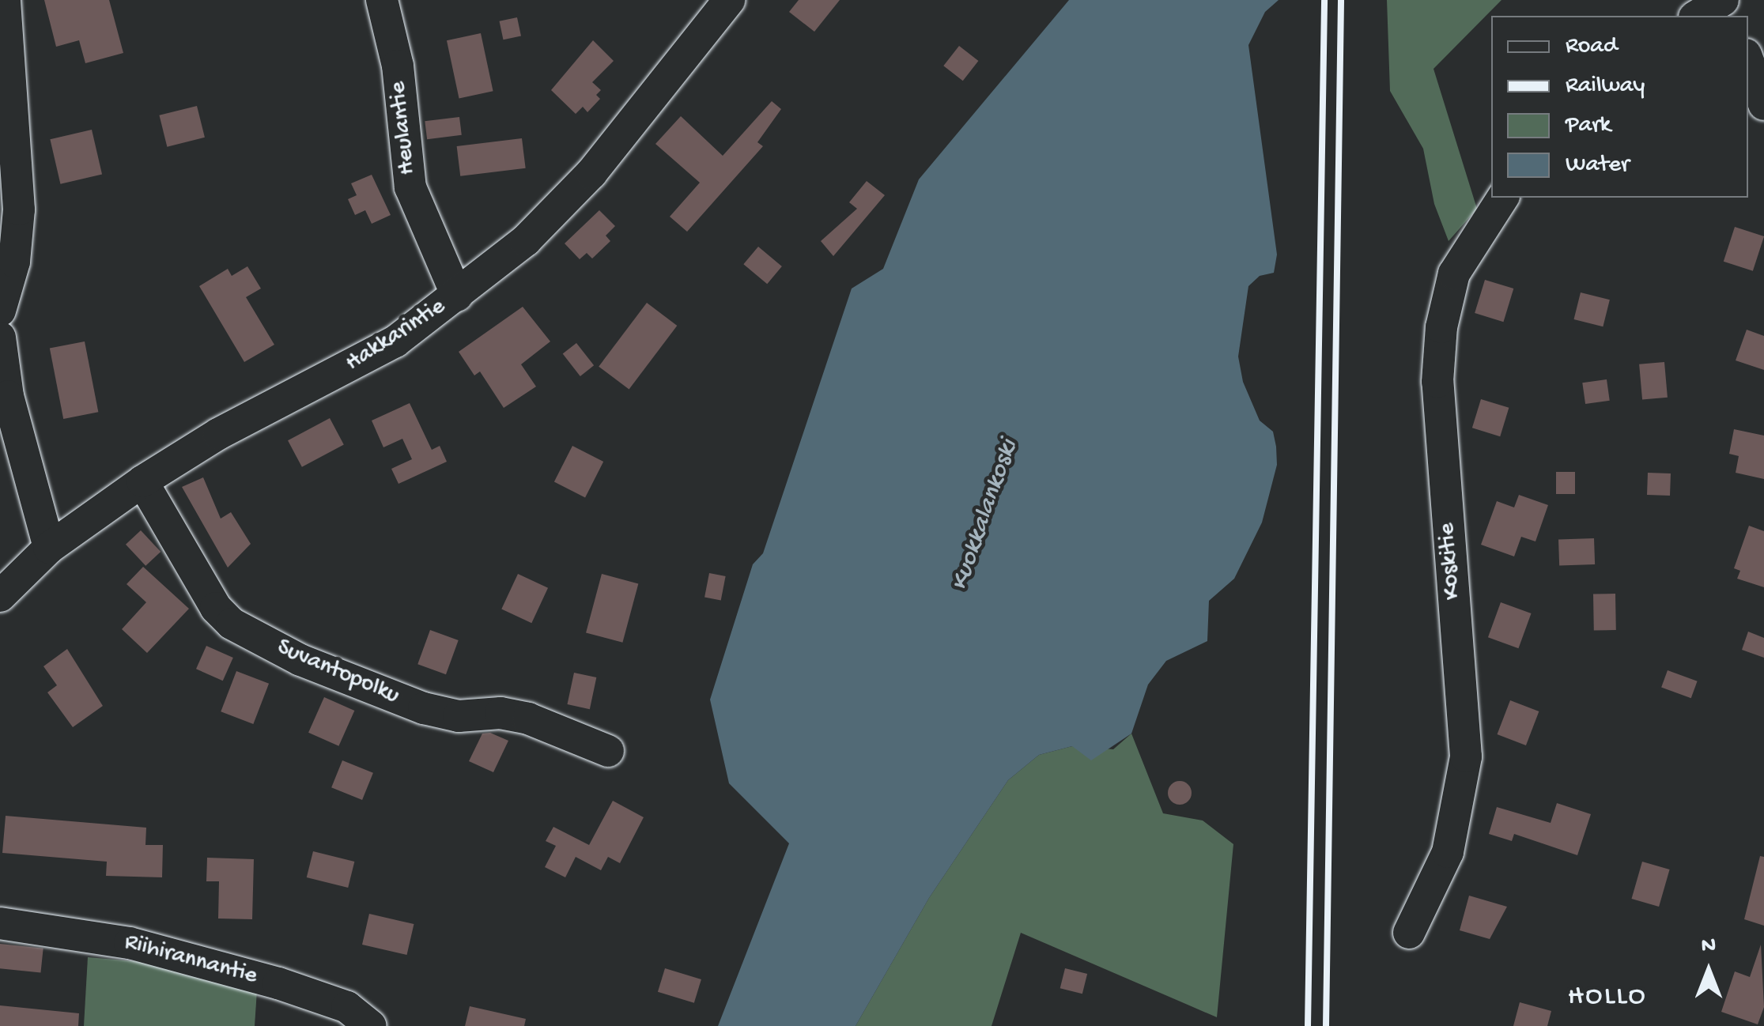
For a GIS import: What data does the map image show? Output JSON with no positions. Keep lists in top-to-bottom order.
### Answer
{
  "streets": {
    "street": [
      "Heulantie",
      "Hakkarintie",
      "Koskitie",
      "Suvantopolku",
      "Riihirannantie"
    ]
  },
  "crossings": [
    ["Heulantie", "Hakkarintie"],
    ["Hakkarintie", "Suvantopolku"]
  ],
  "districts": ["HOLLO"],
  "water": ["Kuokkalankoski"],
  "legend": [
    "Road",
    "Railway",
    "Park",
    "Water"
  ],
  "north": "top"
}
